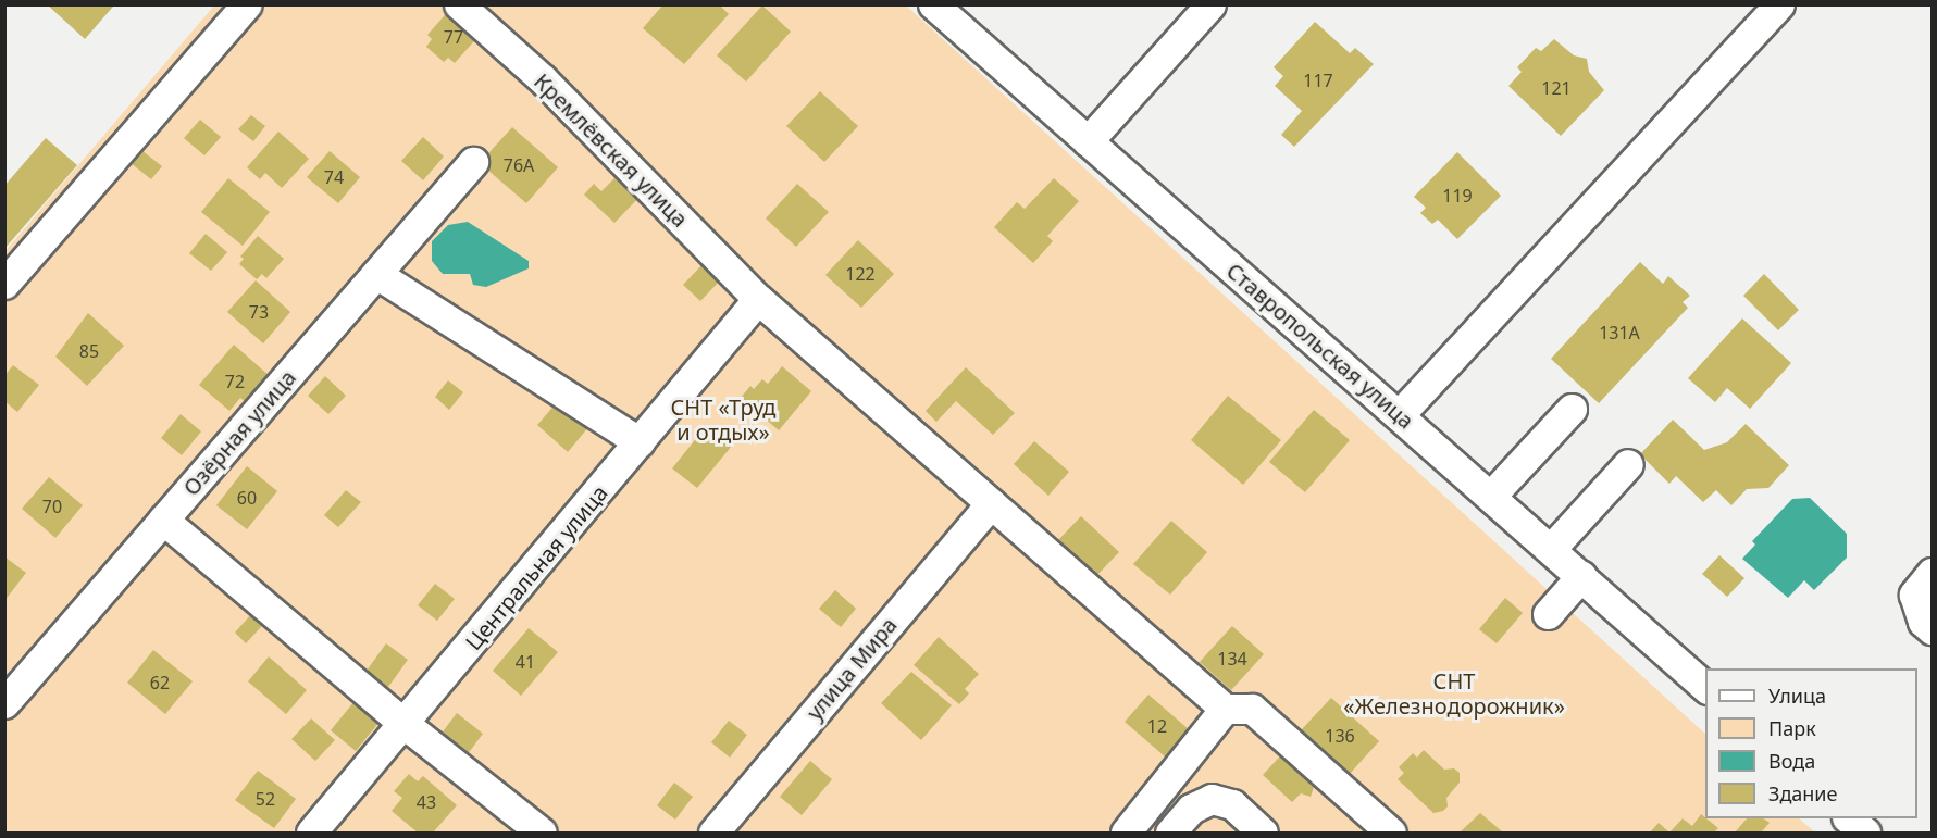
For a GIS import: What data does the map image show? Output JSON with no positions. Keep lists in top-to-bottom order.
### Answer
{
  "streets": {
    "street": [
      "Кремлёвская улица",
      "Ставропольская улица",
      "Озёрная улица",
      "Центральная улица",
      "улица Мира"
    ]
  },
  "crossings": [
    ["Кремлёвская улица", "Центральная улица"],
    ["Кремлёвская улица", "улица Мира"]
  ],
  "parks": ["СНТ «Труд и отдых»", "СНТ «Железнодорожник»"],
  "house_numbers": [
    "77",
    "117",
    "121",
    "76А",
    "74",
    "119",
    "122",
    "73",
    "131А",
    "85",
    "72",
    "60",
    "70",
    "134",
    "41",
    "62",
    "12",
    "136",
    "52",
    "43"
  ],
  "legend": [
    "Улица",
    "Парк",
    "Вода",
    "Здание"
  ]
}
